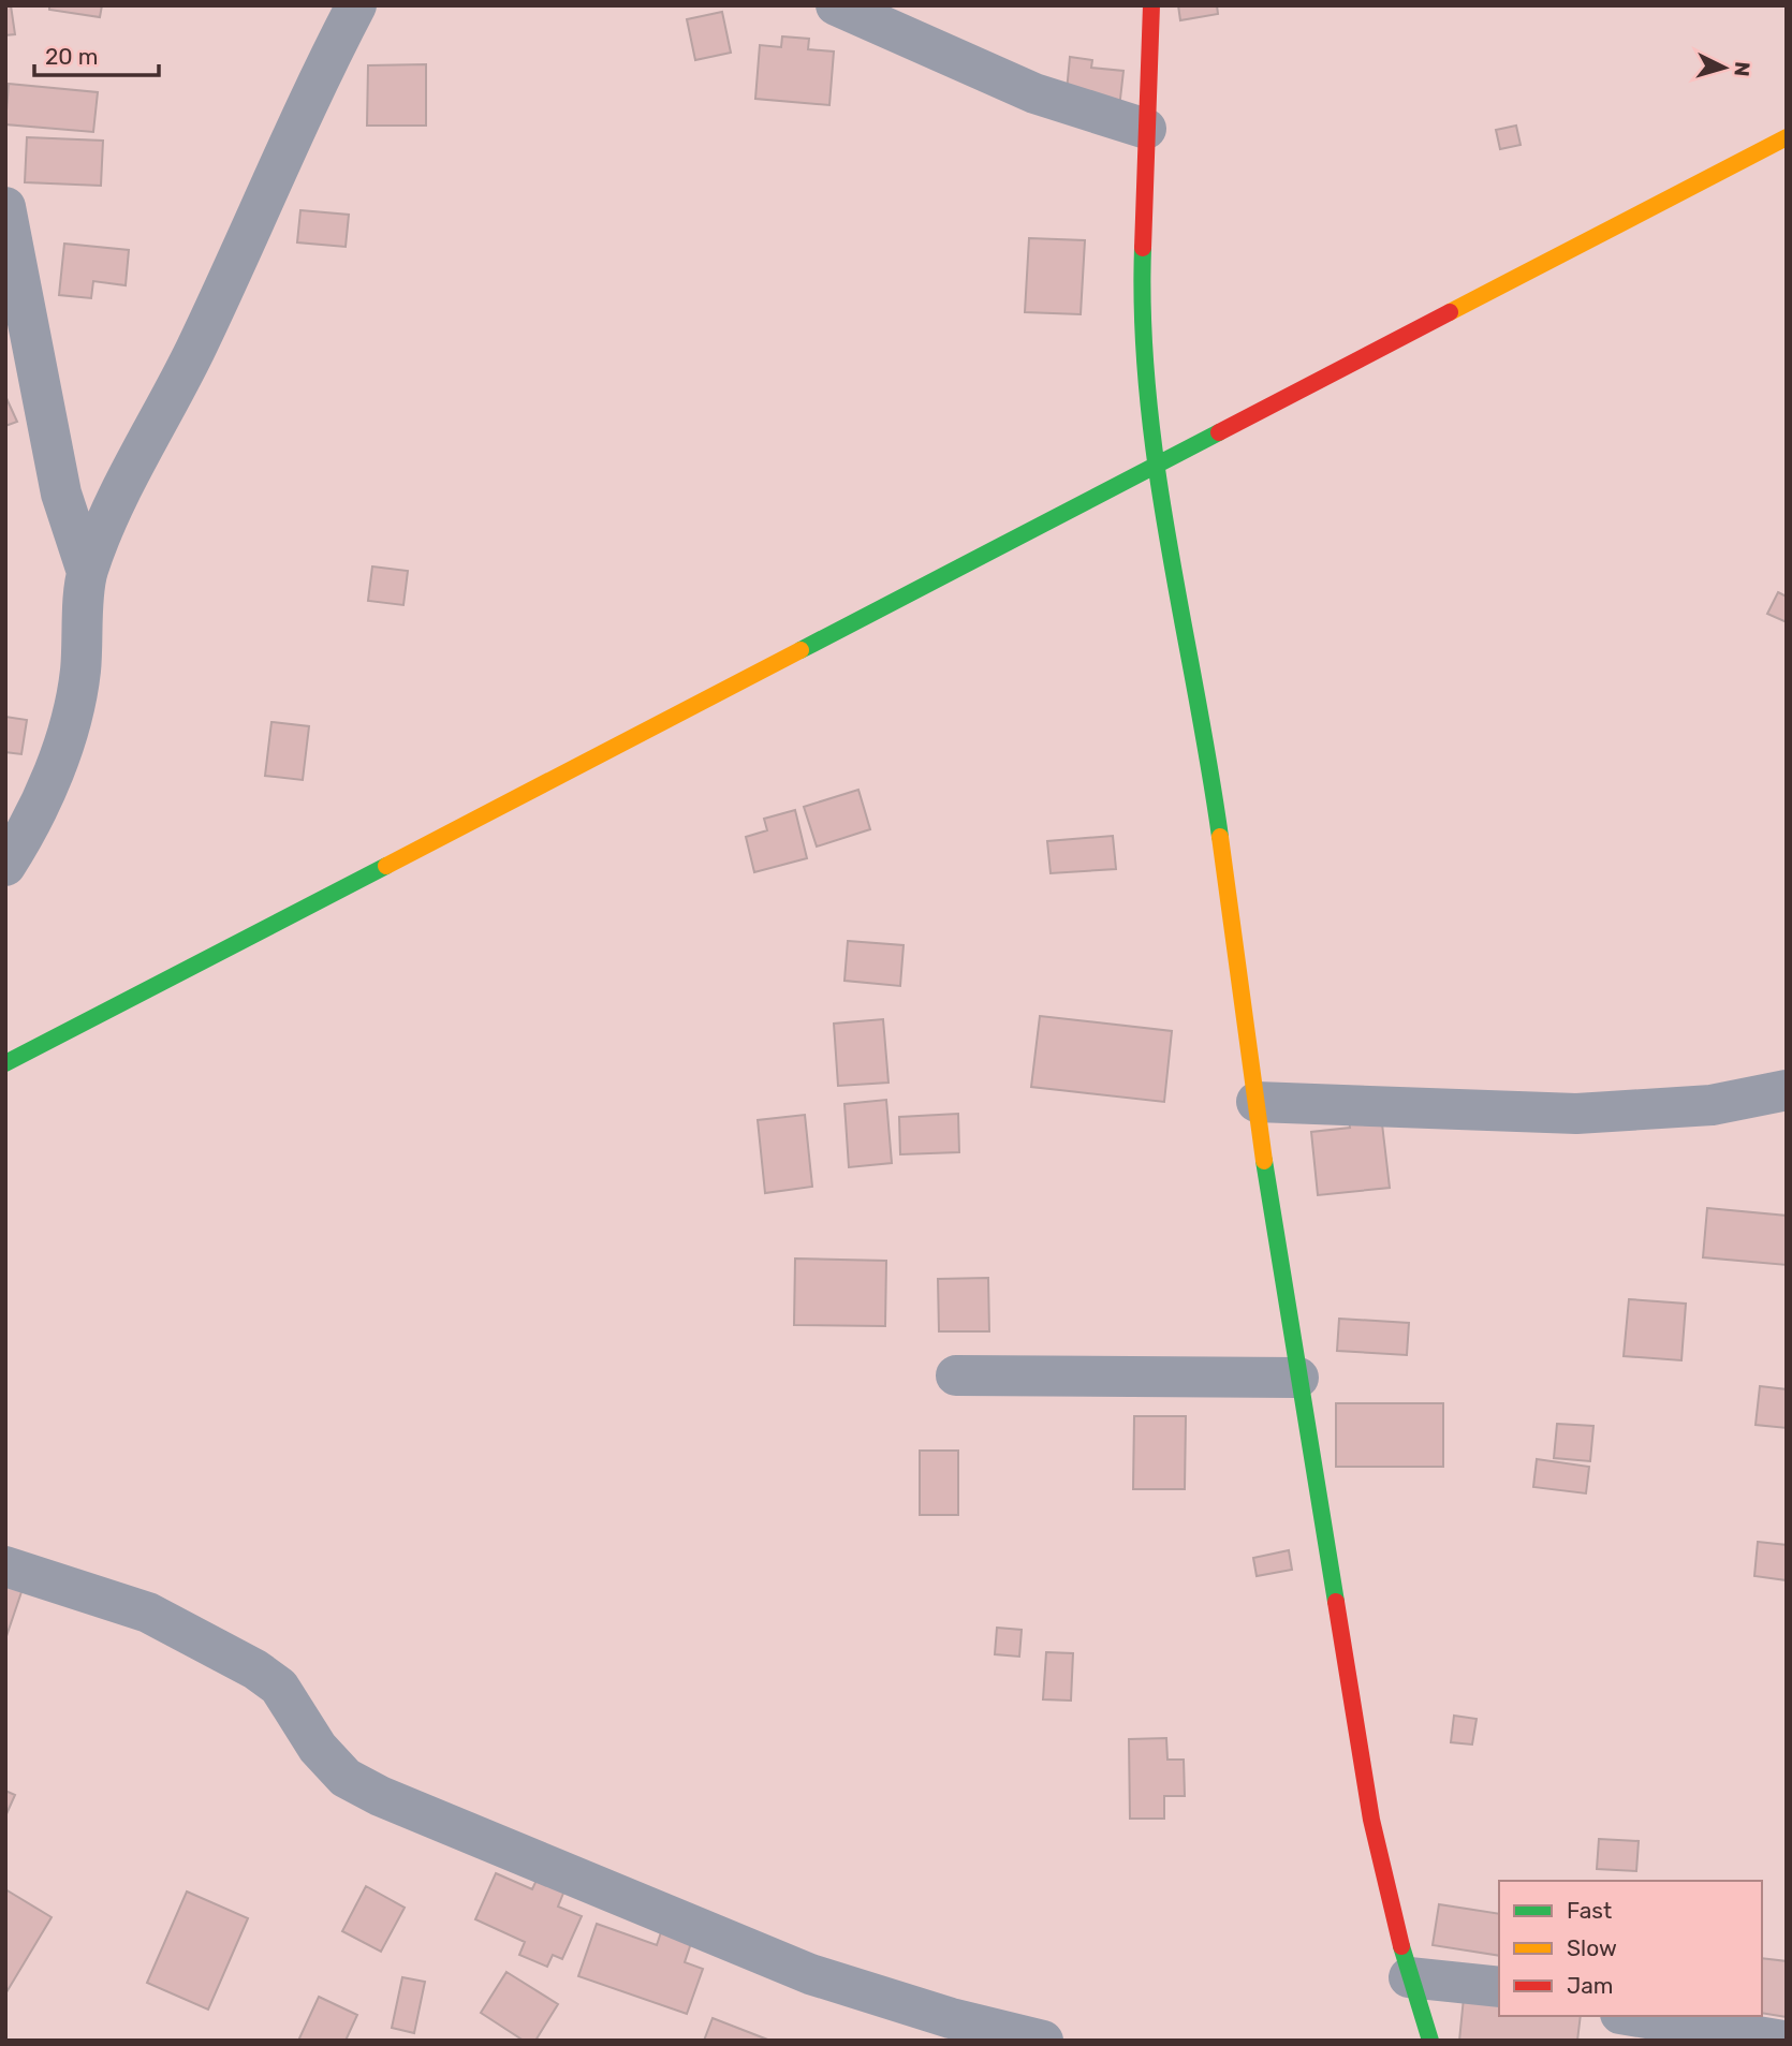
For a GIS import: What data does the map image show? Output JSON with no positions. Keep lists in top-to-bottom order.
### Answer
{
  "legend": ["Fast", "Slow", "Jam"],
  "scale_bar": "20 m",
  "north": "right"
}
